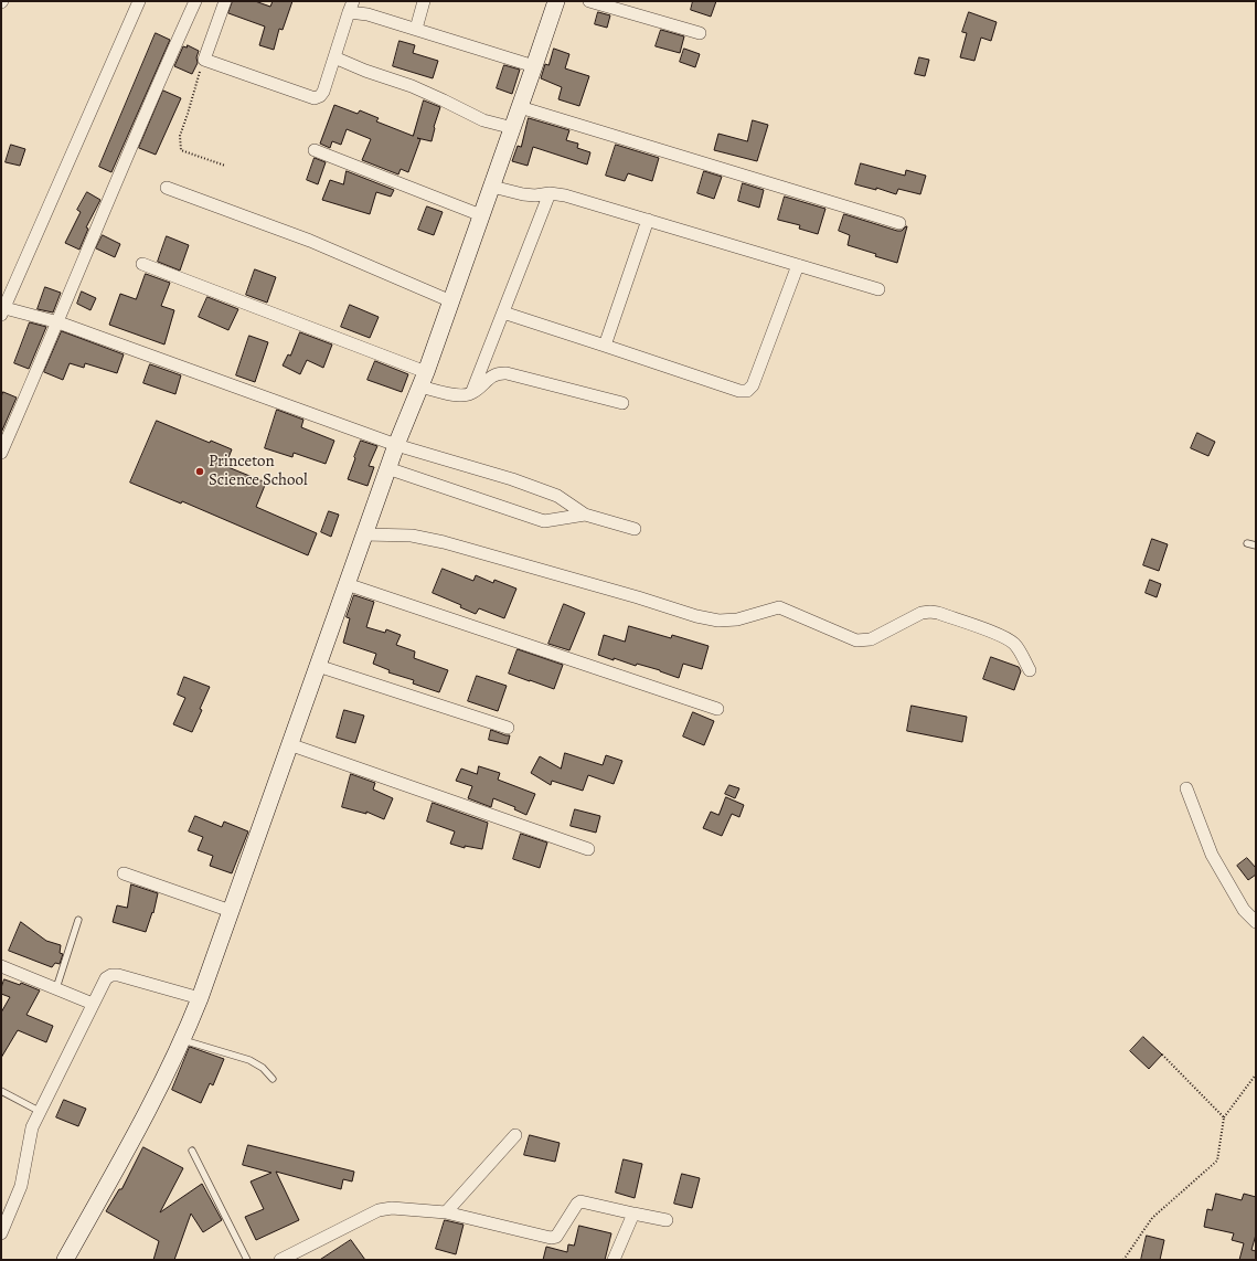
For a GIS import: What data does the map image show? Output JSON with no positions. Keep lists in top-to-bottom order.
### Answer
{
  "places": ["Princeton Science School"]
}
